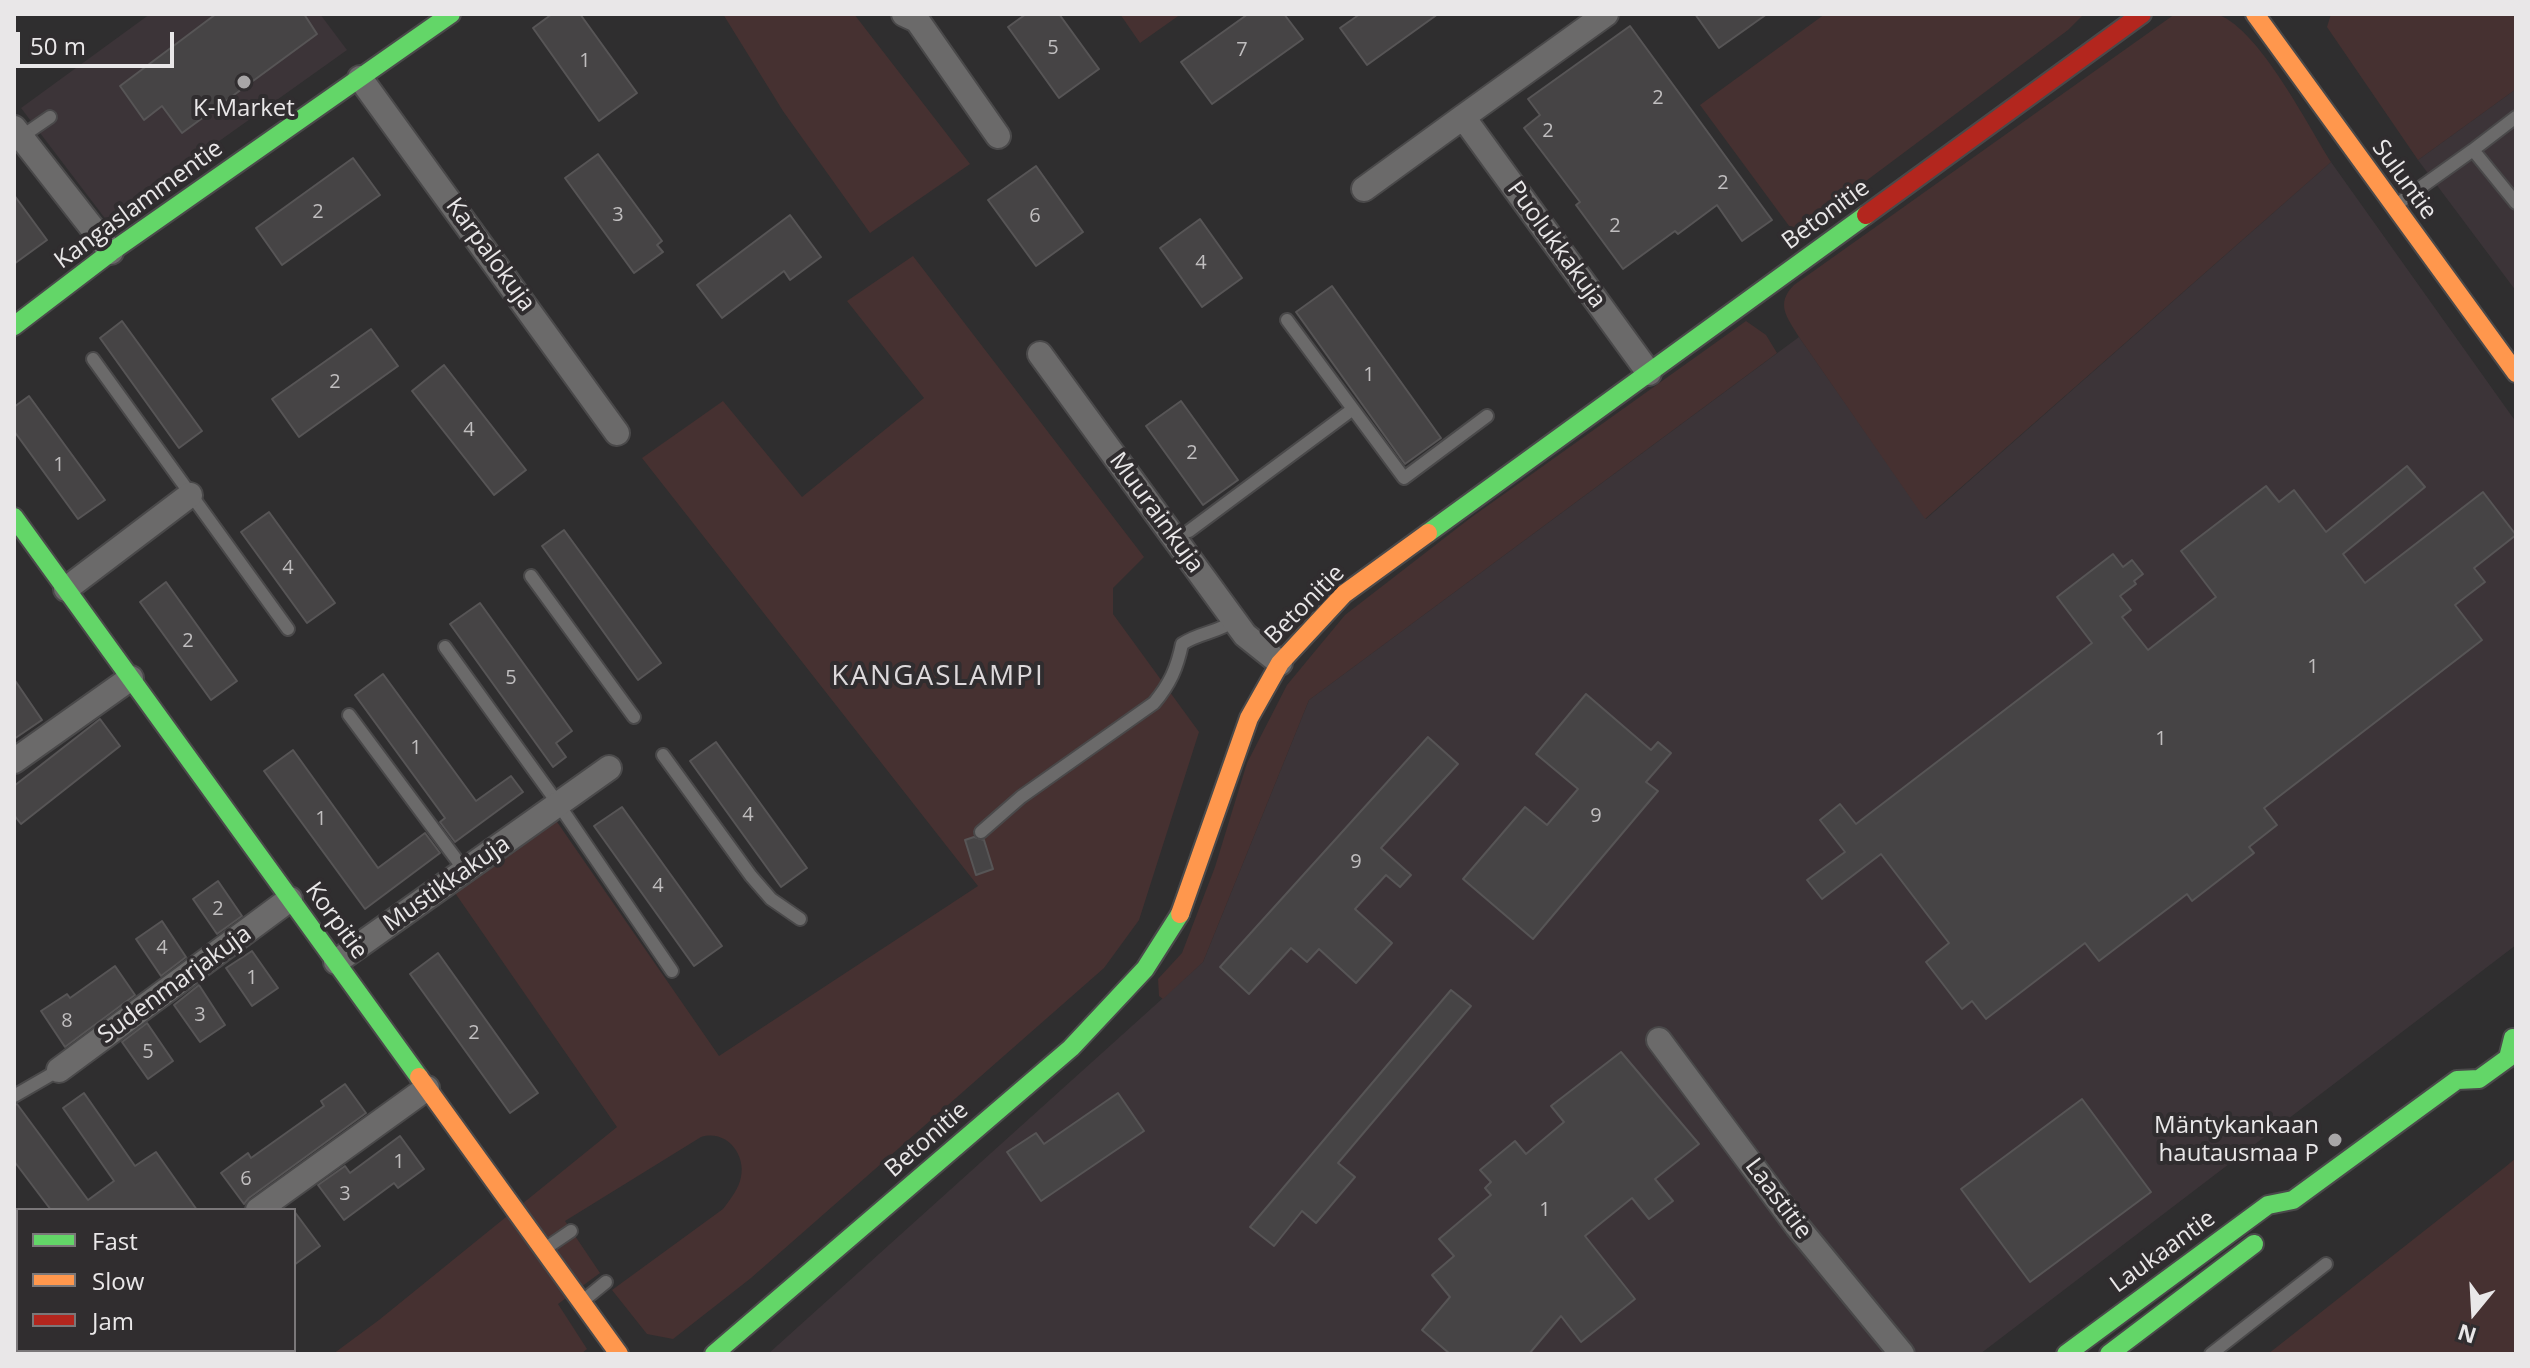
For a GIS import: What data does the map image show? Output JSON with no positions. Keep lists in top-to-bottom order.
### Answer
{
  "streets": {
    "street": [
      "Suluntie",
      "Kangaslammentie",
      "Betonitie",
      "Puolukkakuja",
      "Karpalokuja",
      "Muurainkuja",
      "Mustikkakuja",
      "Korpitie",
      "Sudenmarjakuja",
      "Laastitie",
      "Laukaantie"
    ]
  },
  "crossings": [
    ["Kangaslammentie", "Karpalokuja"],
    ["Betonitie", "Puolukkakuja"],
    ["Betonitie", "Muurainkuja"],
    ["Mustikkakuja", "Korpitie"],
    ["Korpitie", "Sudenmarjakuja"]
  ],
  "districts": ["KANGASLAMPI"],
  "places": ["K-Market", "Mäntykankaan hautausmaa P"],
  "house_numbers": [
    "5",
    "7",
    "1",
    "2",
    "2",
    "2",
    "2",
    "3",
    "6",
    "2",
    "4",
    "1",
    "2",
    "4",
    "2",
    "1",
    "4",
    "2",
    "1",
    "5",
    "1",
    "1",
    "4",
    "9",
    "1",
    "9",
    "4",
    "2",
    "4",
    "1",
    "3",
    "8",
    "2",
    "5",
    "1",
    "6",
    "3",
    "1"
  ],
  "legend": ["Fast", "Slow", "Jam"],
  "scale_bar": "50 m",
  "north": "bottom"
}
